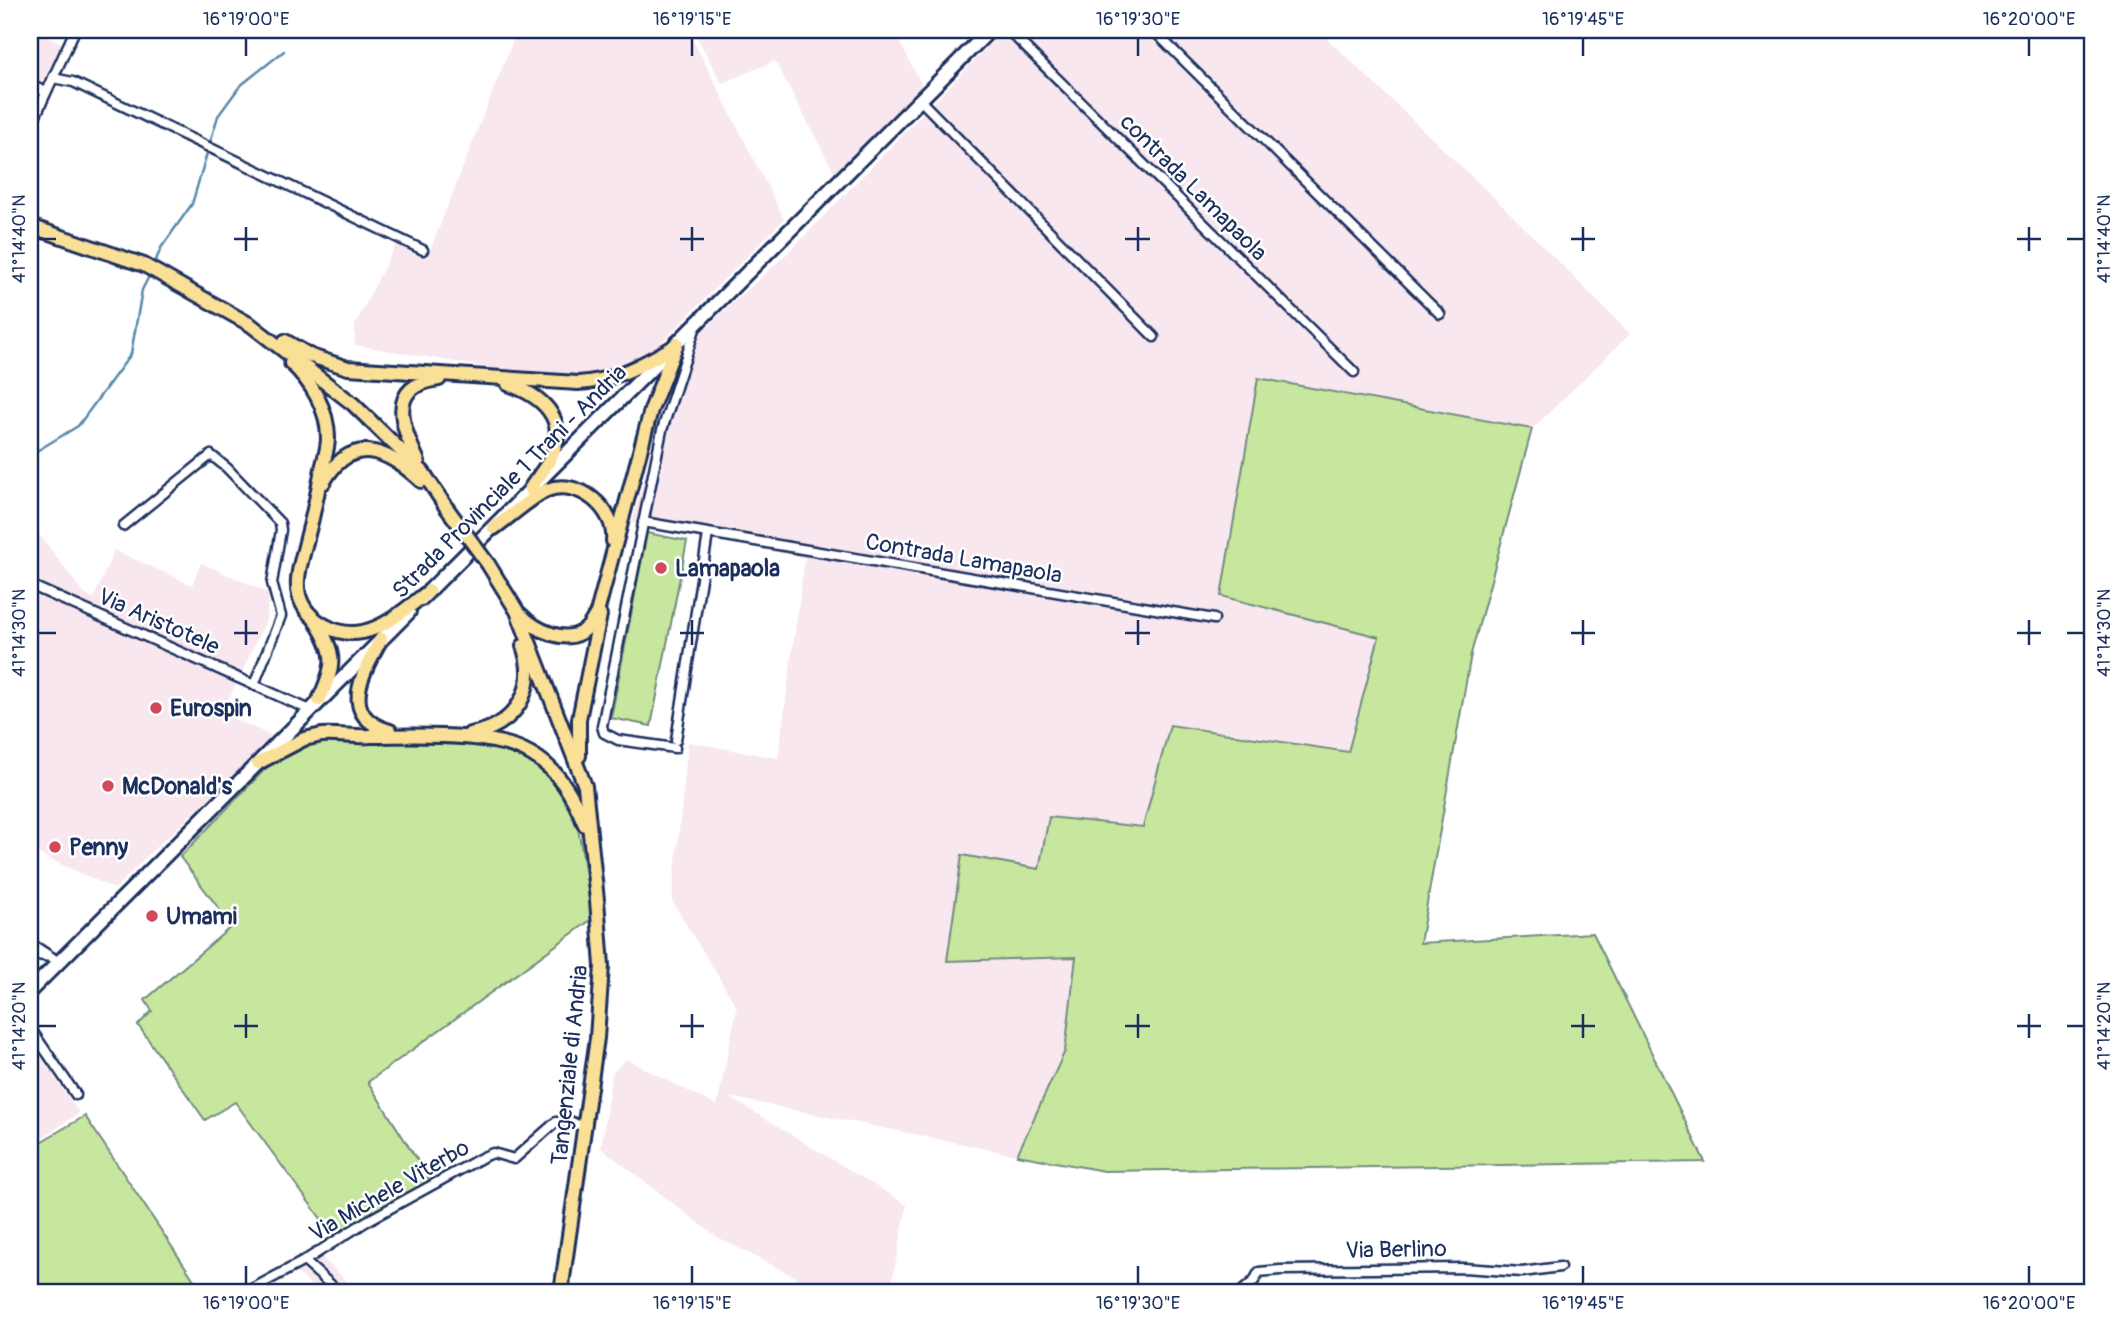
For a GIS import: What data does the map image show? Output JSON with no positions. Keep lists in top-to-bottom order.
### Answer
{
  "streets": {
    "main road": ["Strada Provinciale 1 Trani - Andria", "Tangenziale di Andria"],
    "street": [
      "contrada Lamapaola",
      "Contrada Lamapaola",
      "Via Aristotele",
      "Via Michele Viterbo",
      "Via Berlino"
    ]
  },
  "crossings": [
    ["Strada Provinciale 1 Trani - Andria", "Via Aristotele"],
    ["Tangenziale di Andria", "Via Michele Viterbo"]
  ],
  "places": [
    "Lamapaola",
    "Eurospin",
    "McDonald's",
    "Penny",
    "Umami"
  ],
  "coordinates": [
    "16°19'00\"E",
    "16°19'15\"E",
    "16°19'30\"E",
    "16°19'45\"E",
    "16°20'00\"E",
    "41°14'40\"N",
    "41°14'30\"N",
    "41°14'20\"N"
  ]
}
